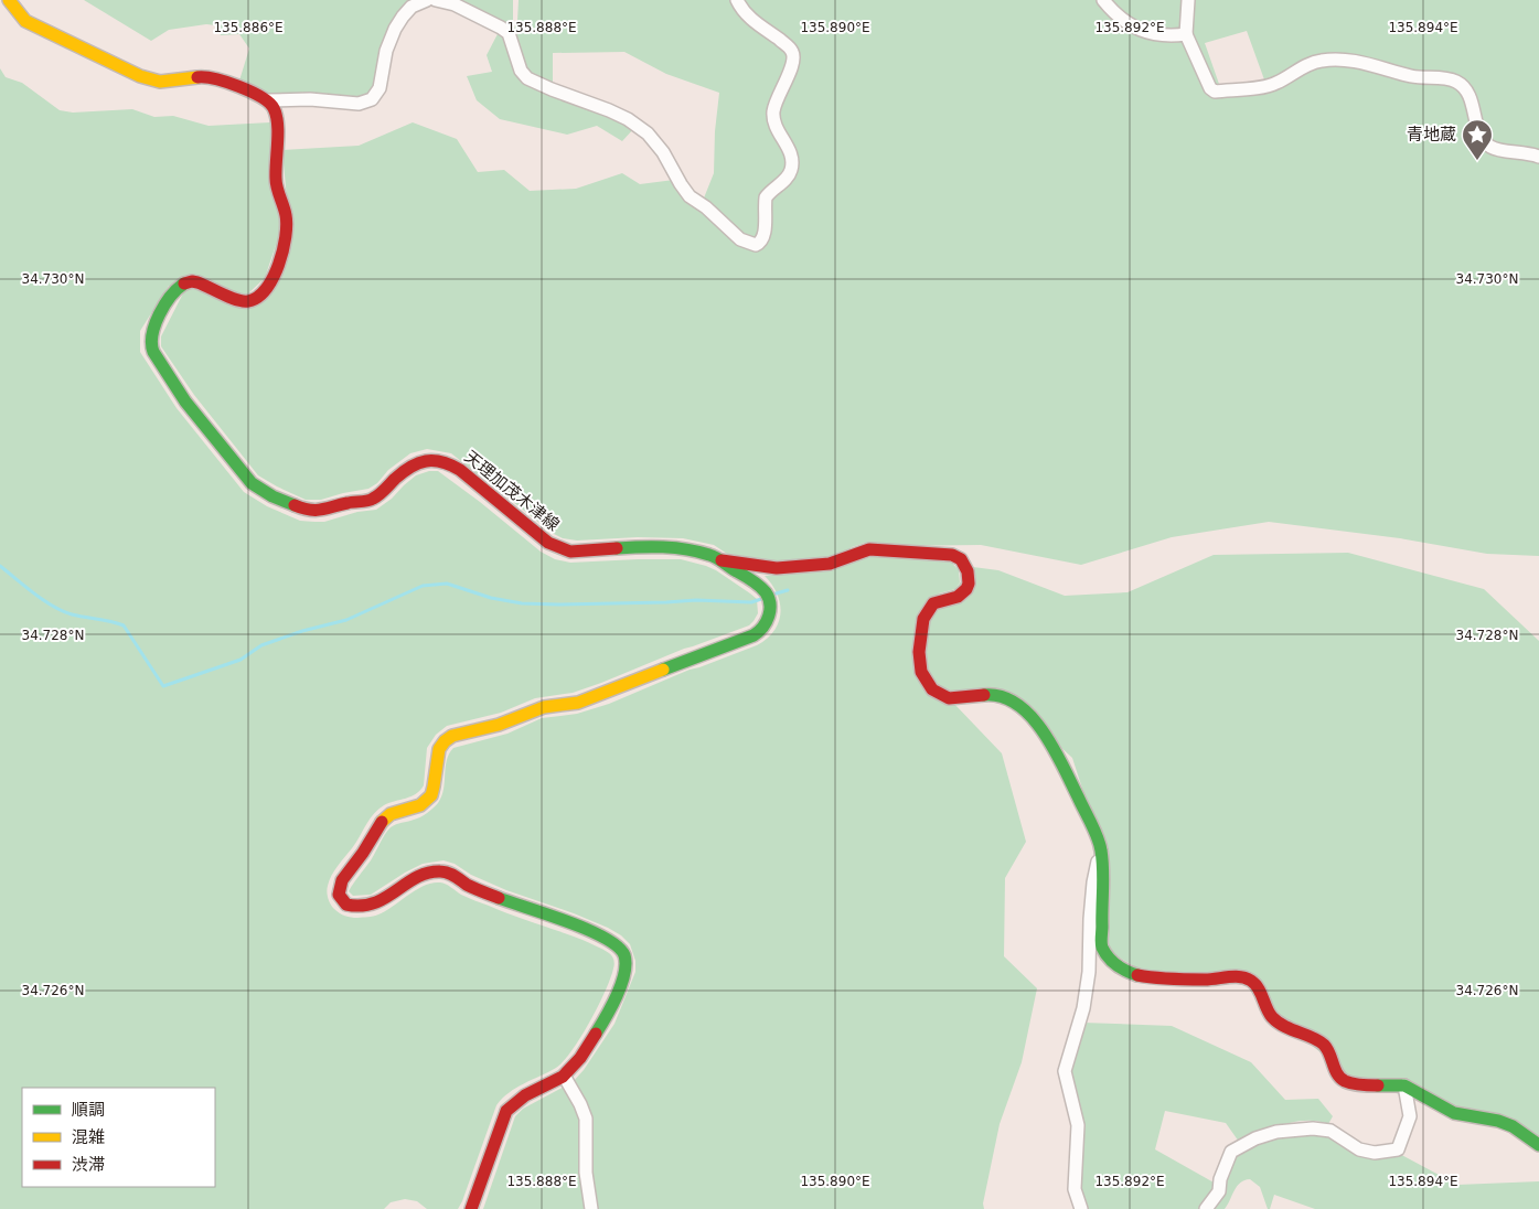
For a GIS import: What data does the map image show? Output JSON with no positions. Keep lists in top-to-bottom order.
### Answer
{
  "streets": {
    "main road": ["天理加茂木津線"]
  },
  "places": {
    "place": ["青地蔵"]
  },
  "legend": ["順調", "混雑", "渋滞"],
  "coordinates": [
    "135.886°E",
    "135.888°E",
    "135.890°E",
    "135.892°E",
    "135.894°E",
    "34.730°N",
    "34.728°N",
    "34.726°N"
  ]
}
